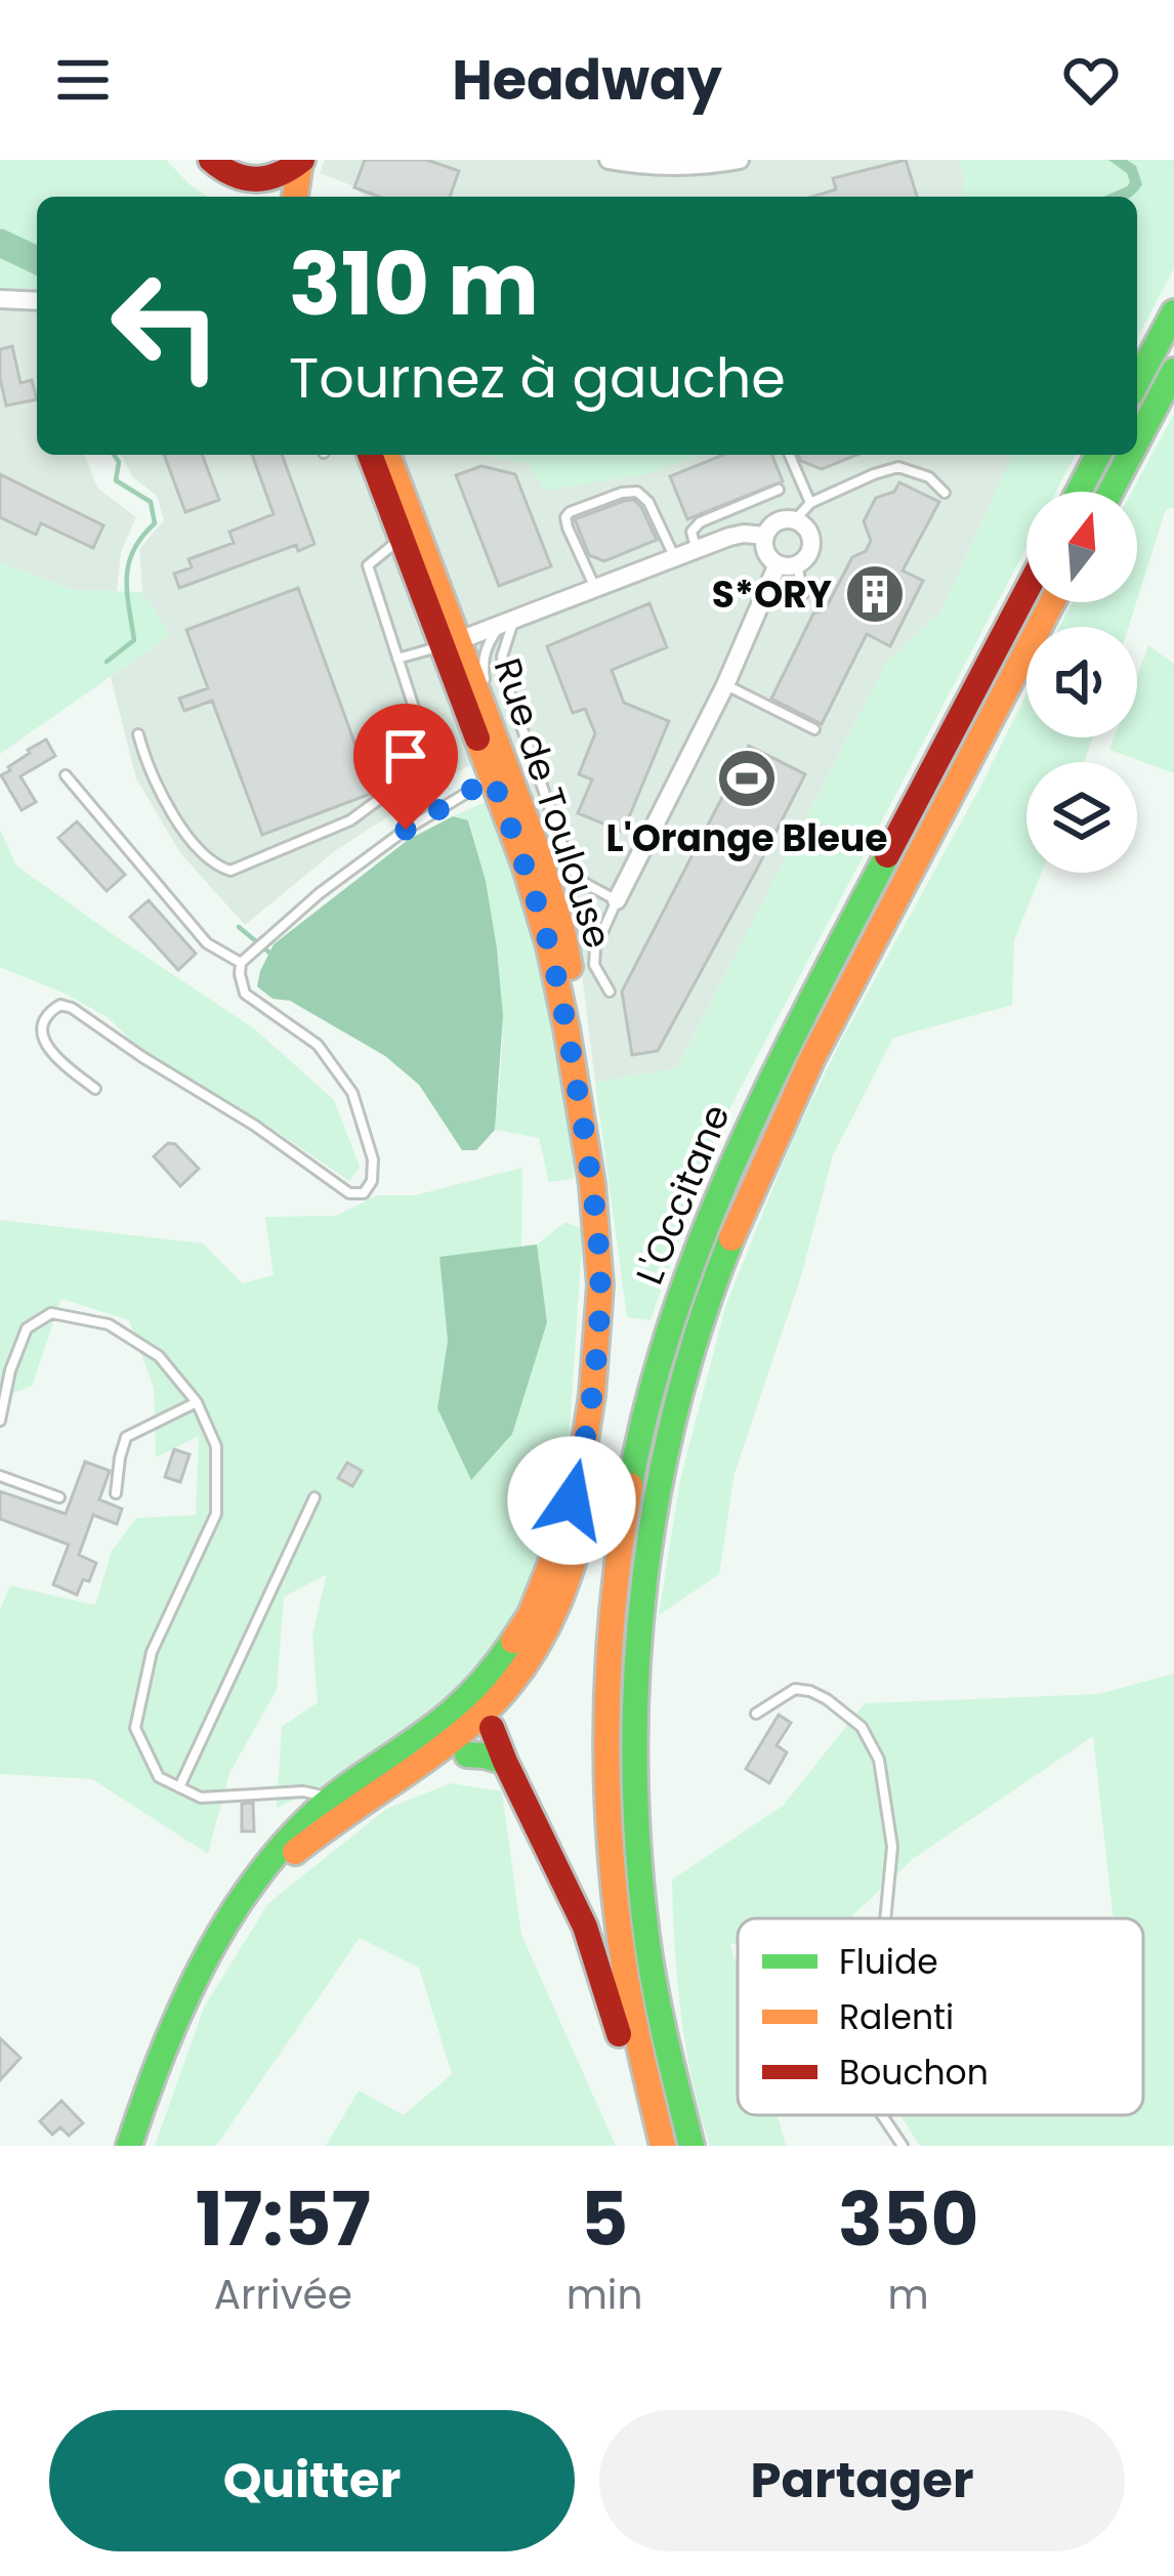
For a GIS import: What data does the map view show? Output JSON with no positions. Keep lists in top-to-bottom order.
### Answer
{
  "streets": {
    "main road": ["Rue de Toulouse", "L'Occitane"]
  },
  "places": {
    "building": ["S*ORY"],
    "sports": ["L'Orange Bleue"]
  },
  "legend": ["Fluide", "Ralenti", "Bouchon"],
  "north": "top",
  "page": {
    "header": "Headway",
    "turn": ["310 m", "Tournez à gauche"],
    "eta": [
      "17:57",
      "Arrivée",
      "5",
      "min",
      "350",
      "m"
    ],
    "buttons": ["Quitter", "Partager"]
  }
}
